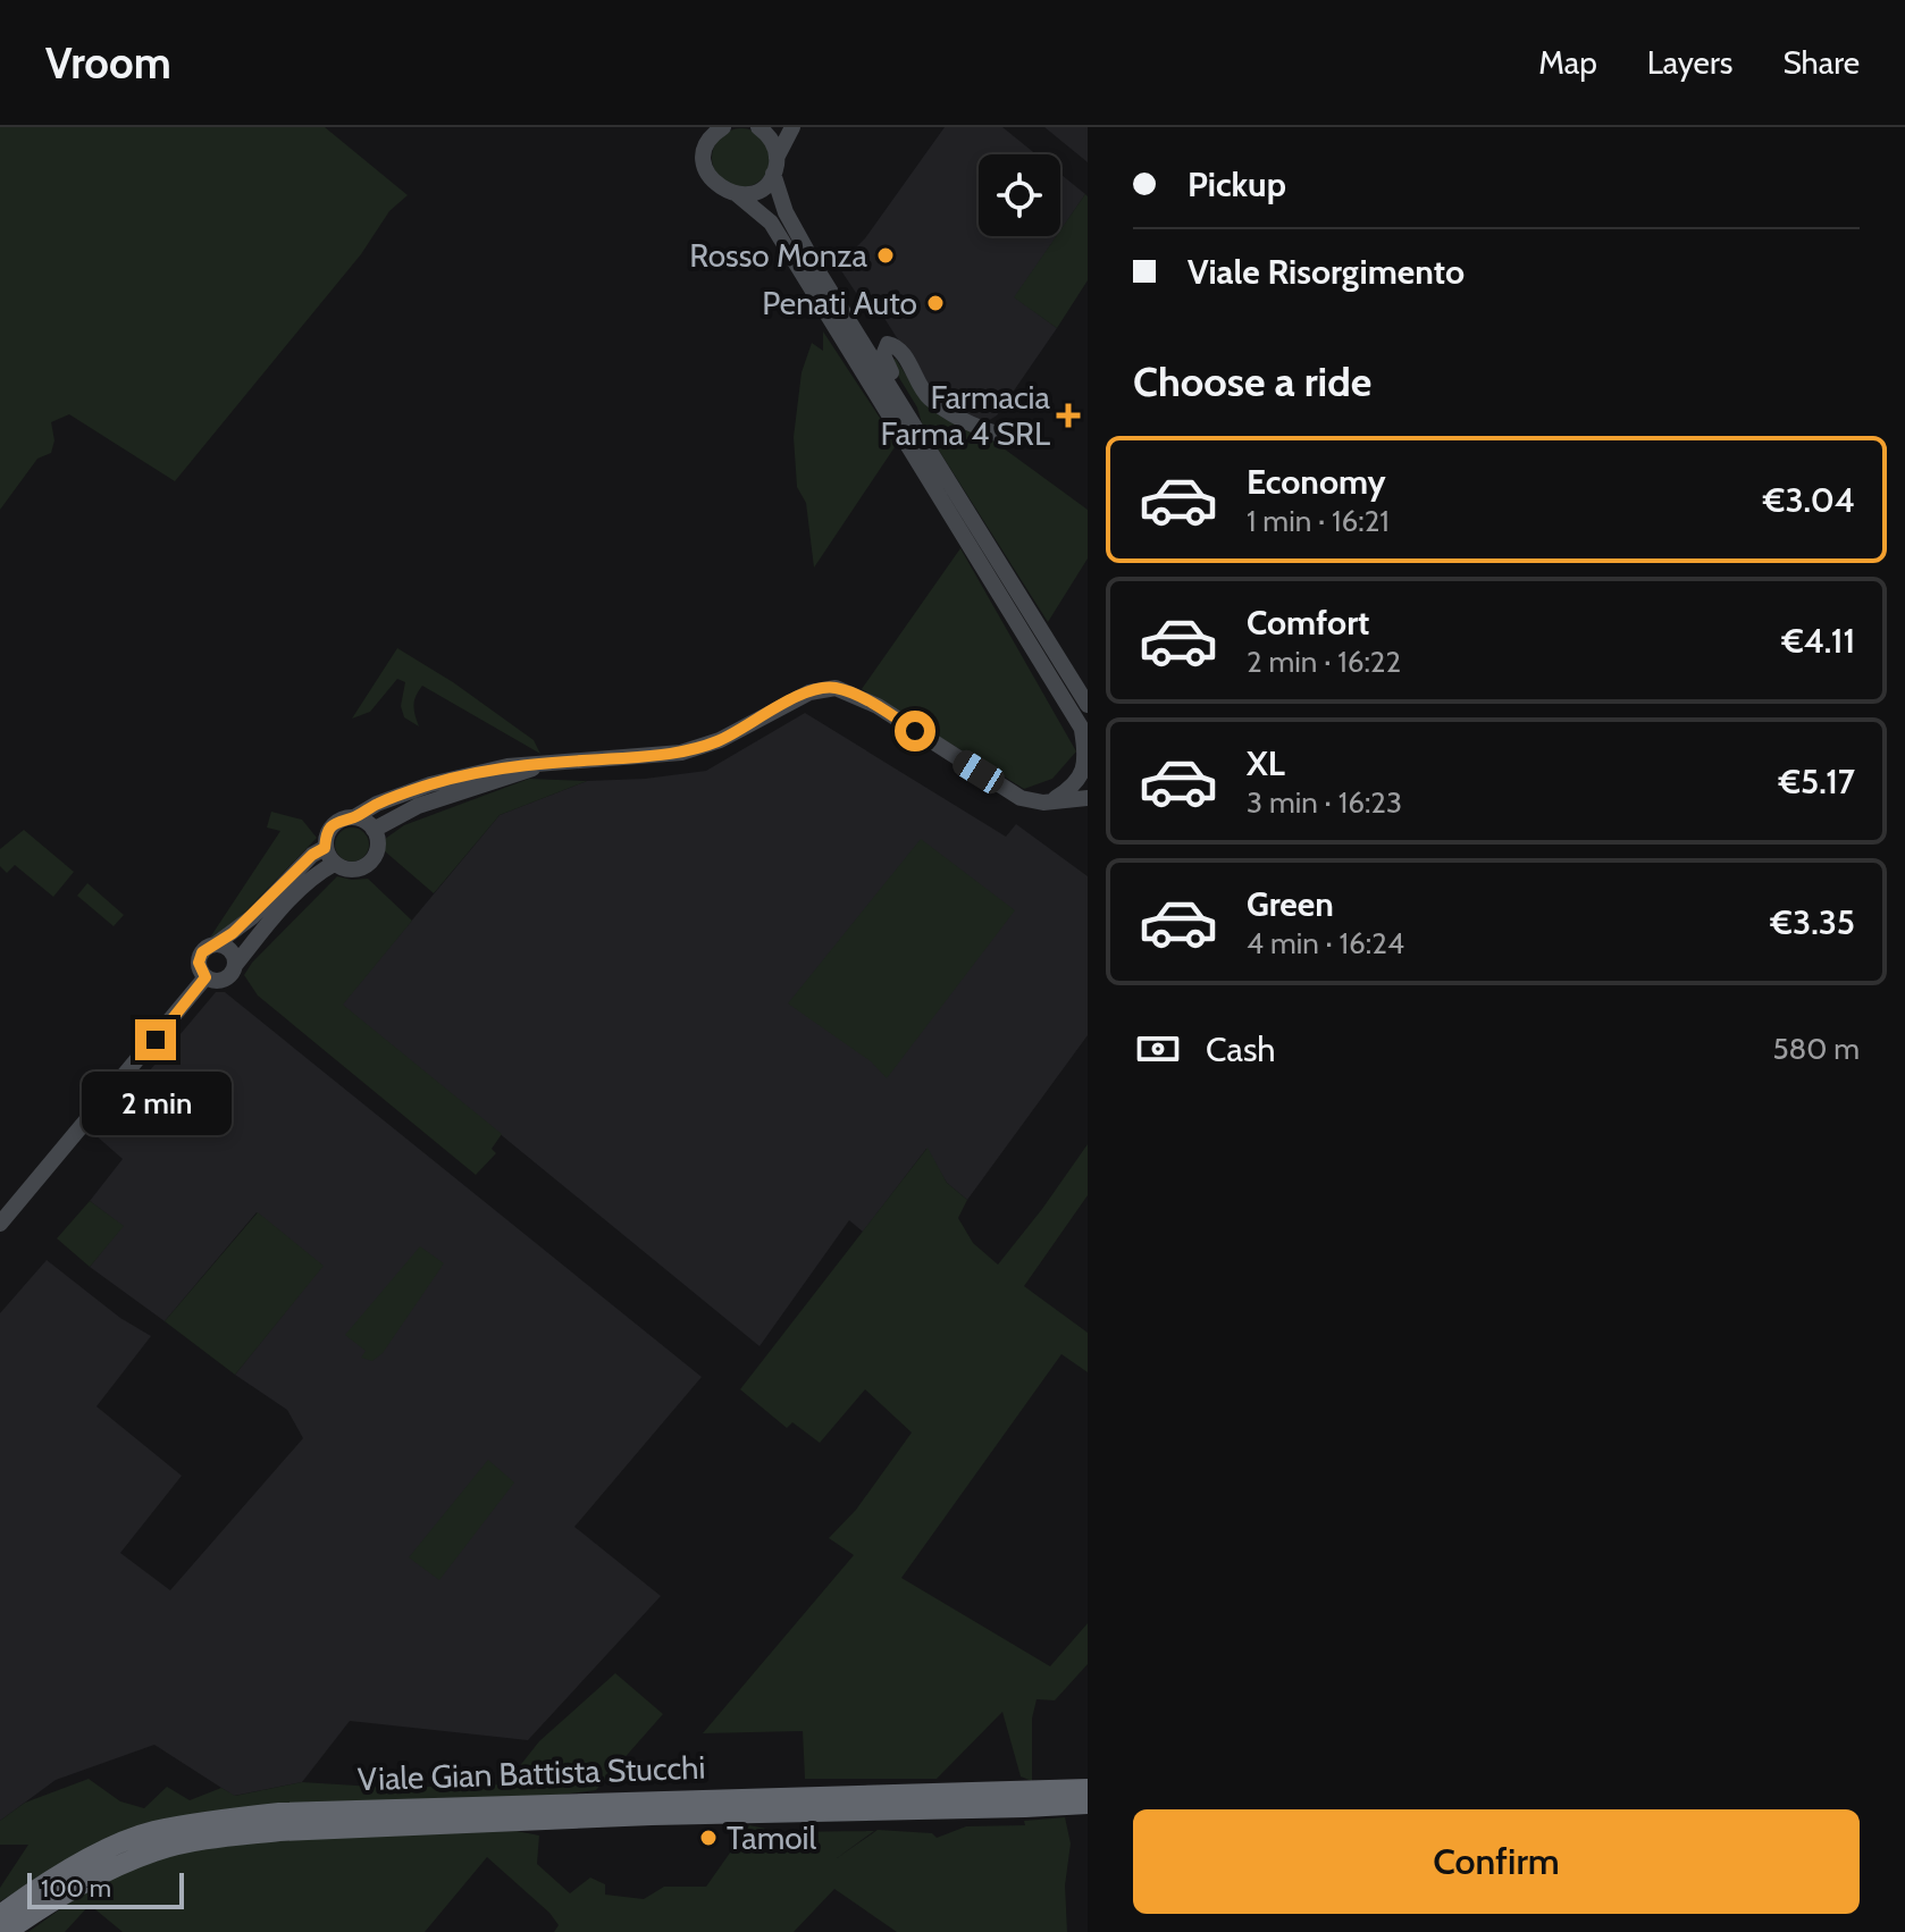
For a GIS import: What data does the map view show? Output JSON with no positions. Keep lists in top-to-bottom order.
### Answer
{
  "streets": {
    "highway": ["Viale Gian Battista Stucchi"]
  },
  "places": {
    "other": ["Rosso Monza", "Penati Auto", "Tamoil"],
    "health": ["Farmacia Farma 4 SRL"]
  },
  "scale_bar": "100 m",
  "page": {
    "header": "Vroom",
    "nav": ["Map", "Layers", "Share"],
    "banner": ["Pickup", "Viale Risorgimento"],
    "heading": "Choose a ride",
    "list": [
      {
        "name": "Economy",
        "note": "1 min · 16:21",
        "value": "€3.04"
      },
      {
        "name": "Comfort",
        "note": "2 min · 16:22",
        "value": "€4.11"
      },
      {
        "name": "XL",
        "note": "3 min · 16:23",
        "value": "€5.17"
      },
      {
        "name": "Green",
        "note": "4 min · 16:24",
        "value": "€3.35"
      }
    ],
    "pay": ["Cash", "580 m"],
    "bubble": "2 min",
    "buttons": "Confirm",
    "scale": "100 m"
  }
}
